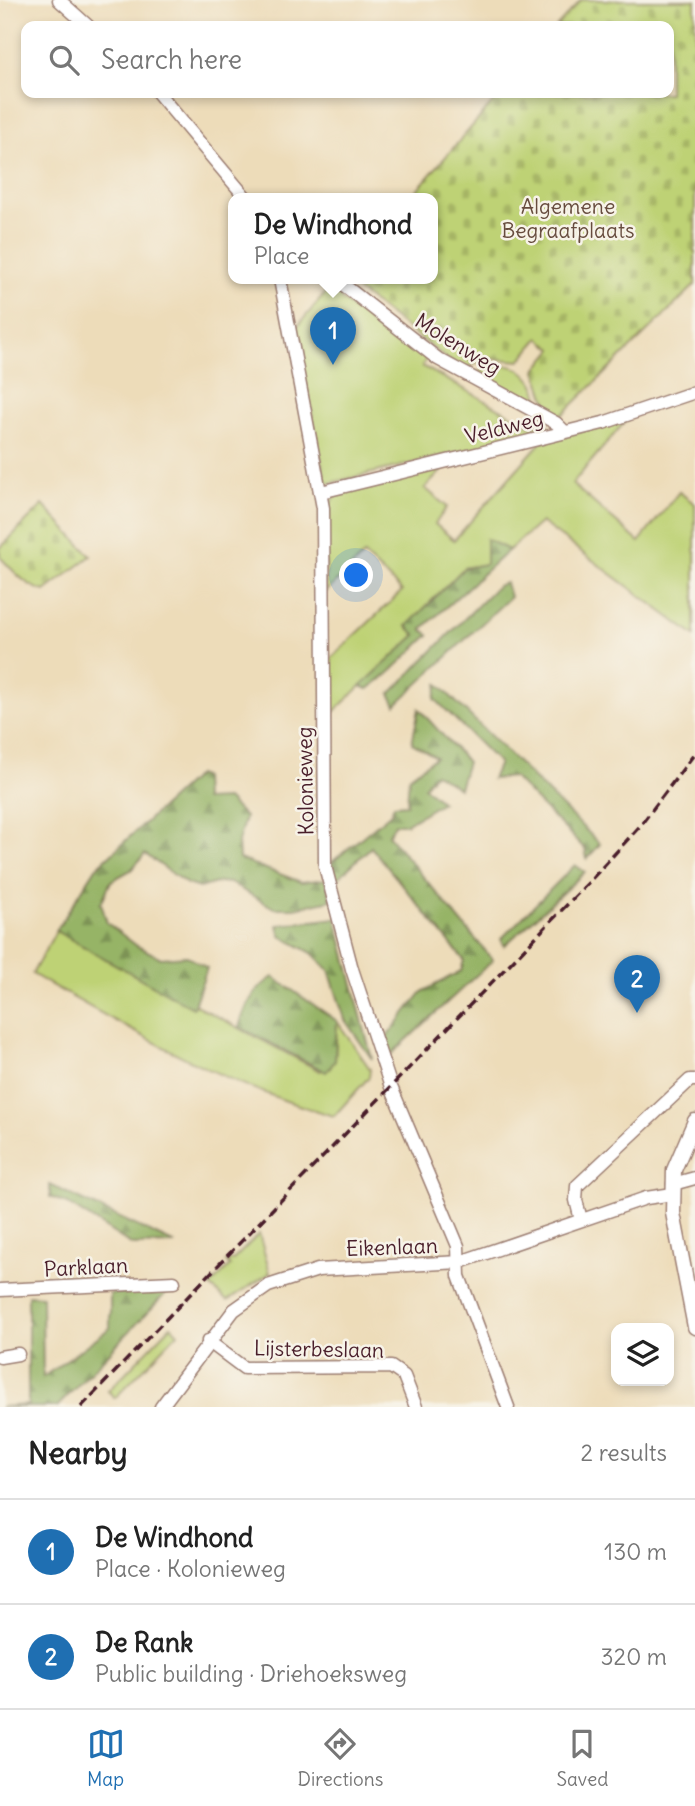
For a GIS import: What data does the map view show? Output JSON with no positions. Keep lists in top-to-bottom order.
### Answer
{
  "streets": {
    "street": [
      "Molenweg",
      "Veldweg",
      "Kolonieweg",
      "Eikenlaan",
      "Parklaan",
      "Lijsterbeslaan"
    ]
  },
  "crossings": [
    ["Molenweg", "Veldweg"],
    ["Veldweg", "Kolonieweg"],
    ["Kolonieweg", "Eikenlaan"],
    ["Eikenlaan", "Lijsterbeslaan"]
  ],
  "parks": ["Algemene Begraafplaats"],
  "page": {
    "search": "Search here",
    "popup": ["De Windhond", "Place"],
    "pins": ["1", "2"],
    "heading": ["Nearby", "2 results"],
    "list": [
      {
        "mark": "1",
        "name": "De Windhond",
        "note": "Place · Kolonieweg",
        "value": "130 m"
      },
      {
        "mark": "2",
        "name": "De Rank",
        "note": "Public building · Driehoeksweg",
        "value": "320 m"
      }
    ],
    "nav": ["Map", "Directions", "Saved"]
  }
}
